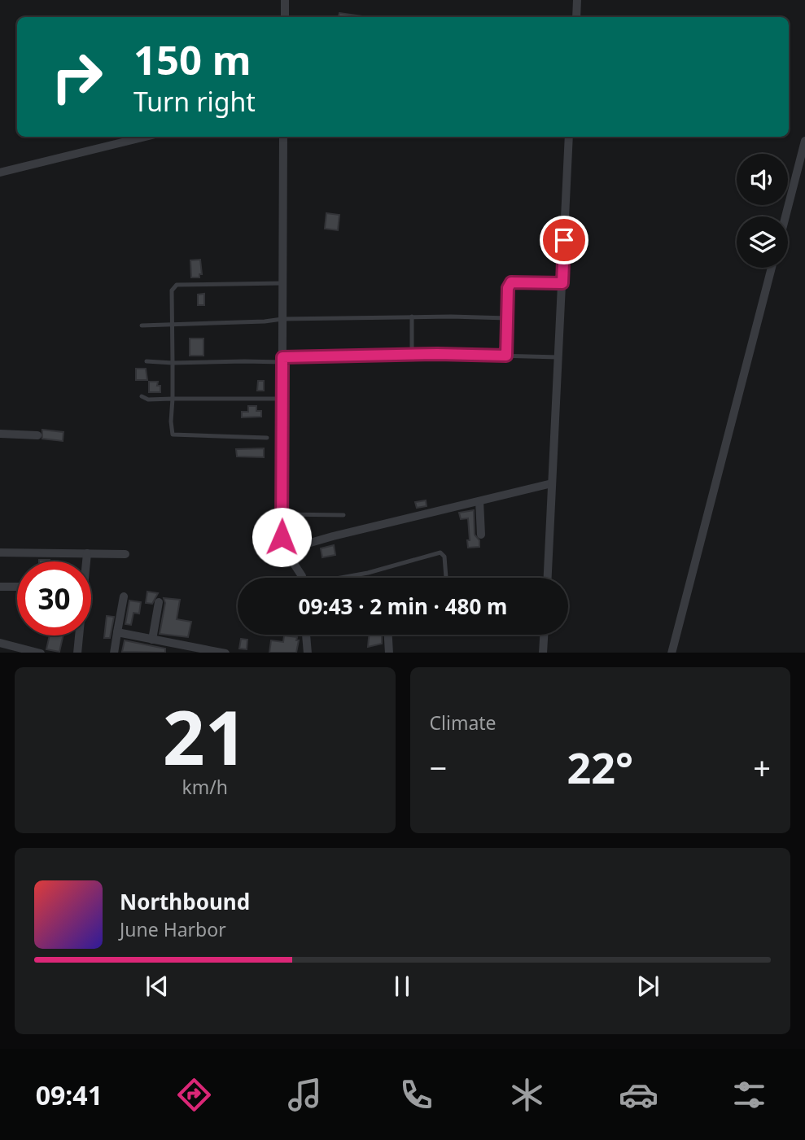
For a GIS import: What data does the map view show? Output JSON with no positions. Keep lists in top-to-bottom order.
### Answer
{
  "page": {
    "turn": ["150 m", "Turn right"],
    "limit": "30",
    "trip": "09:43 · 2 min · 480 m",
    "tile": [
      ["21", "km/h"],
      "Climate"
    ],
    "heat": ["−", "22°", "+"],
    "song": ["Northbound", "June Harbor"],
    "tabs": "09:41"
  }
}
